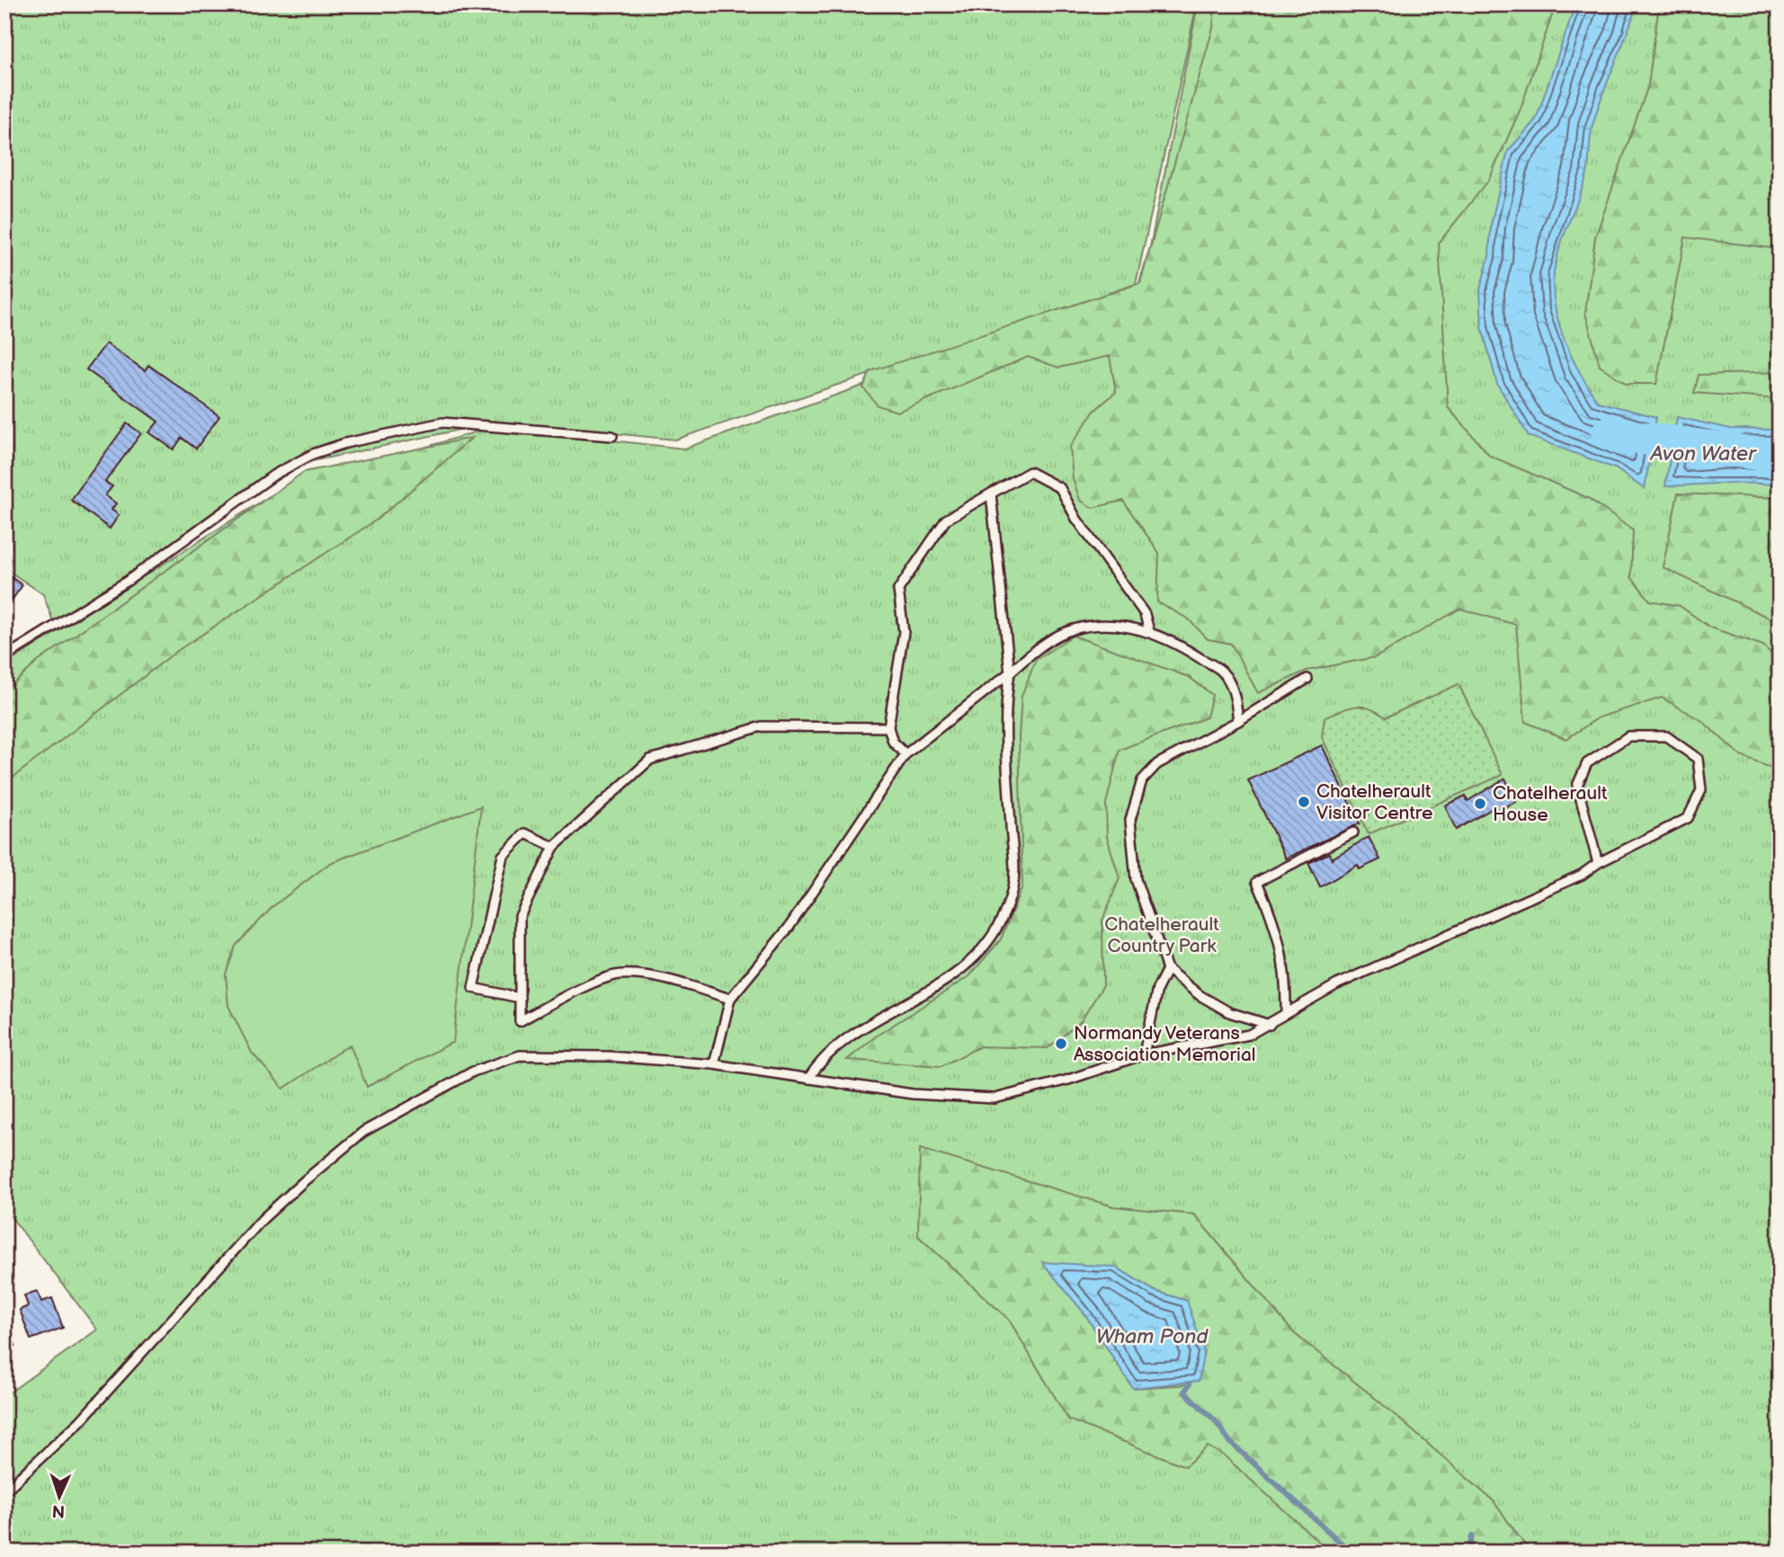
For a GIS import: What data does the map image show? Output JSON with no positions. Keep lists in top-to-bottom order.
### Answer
{
  "water": ["Avon Water", "Wham Pond"],
  "parks": ["Chatelherault Country Park"],
  "places": ["Chatelherault Visitor Centre", "Chatelherault House", "Normandy Veterans Association Memorial"],
  "north": "bottom"
}
